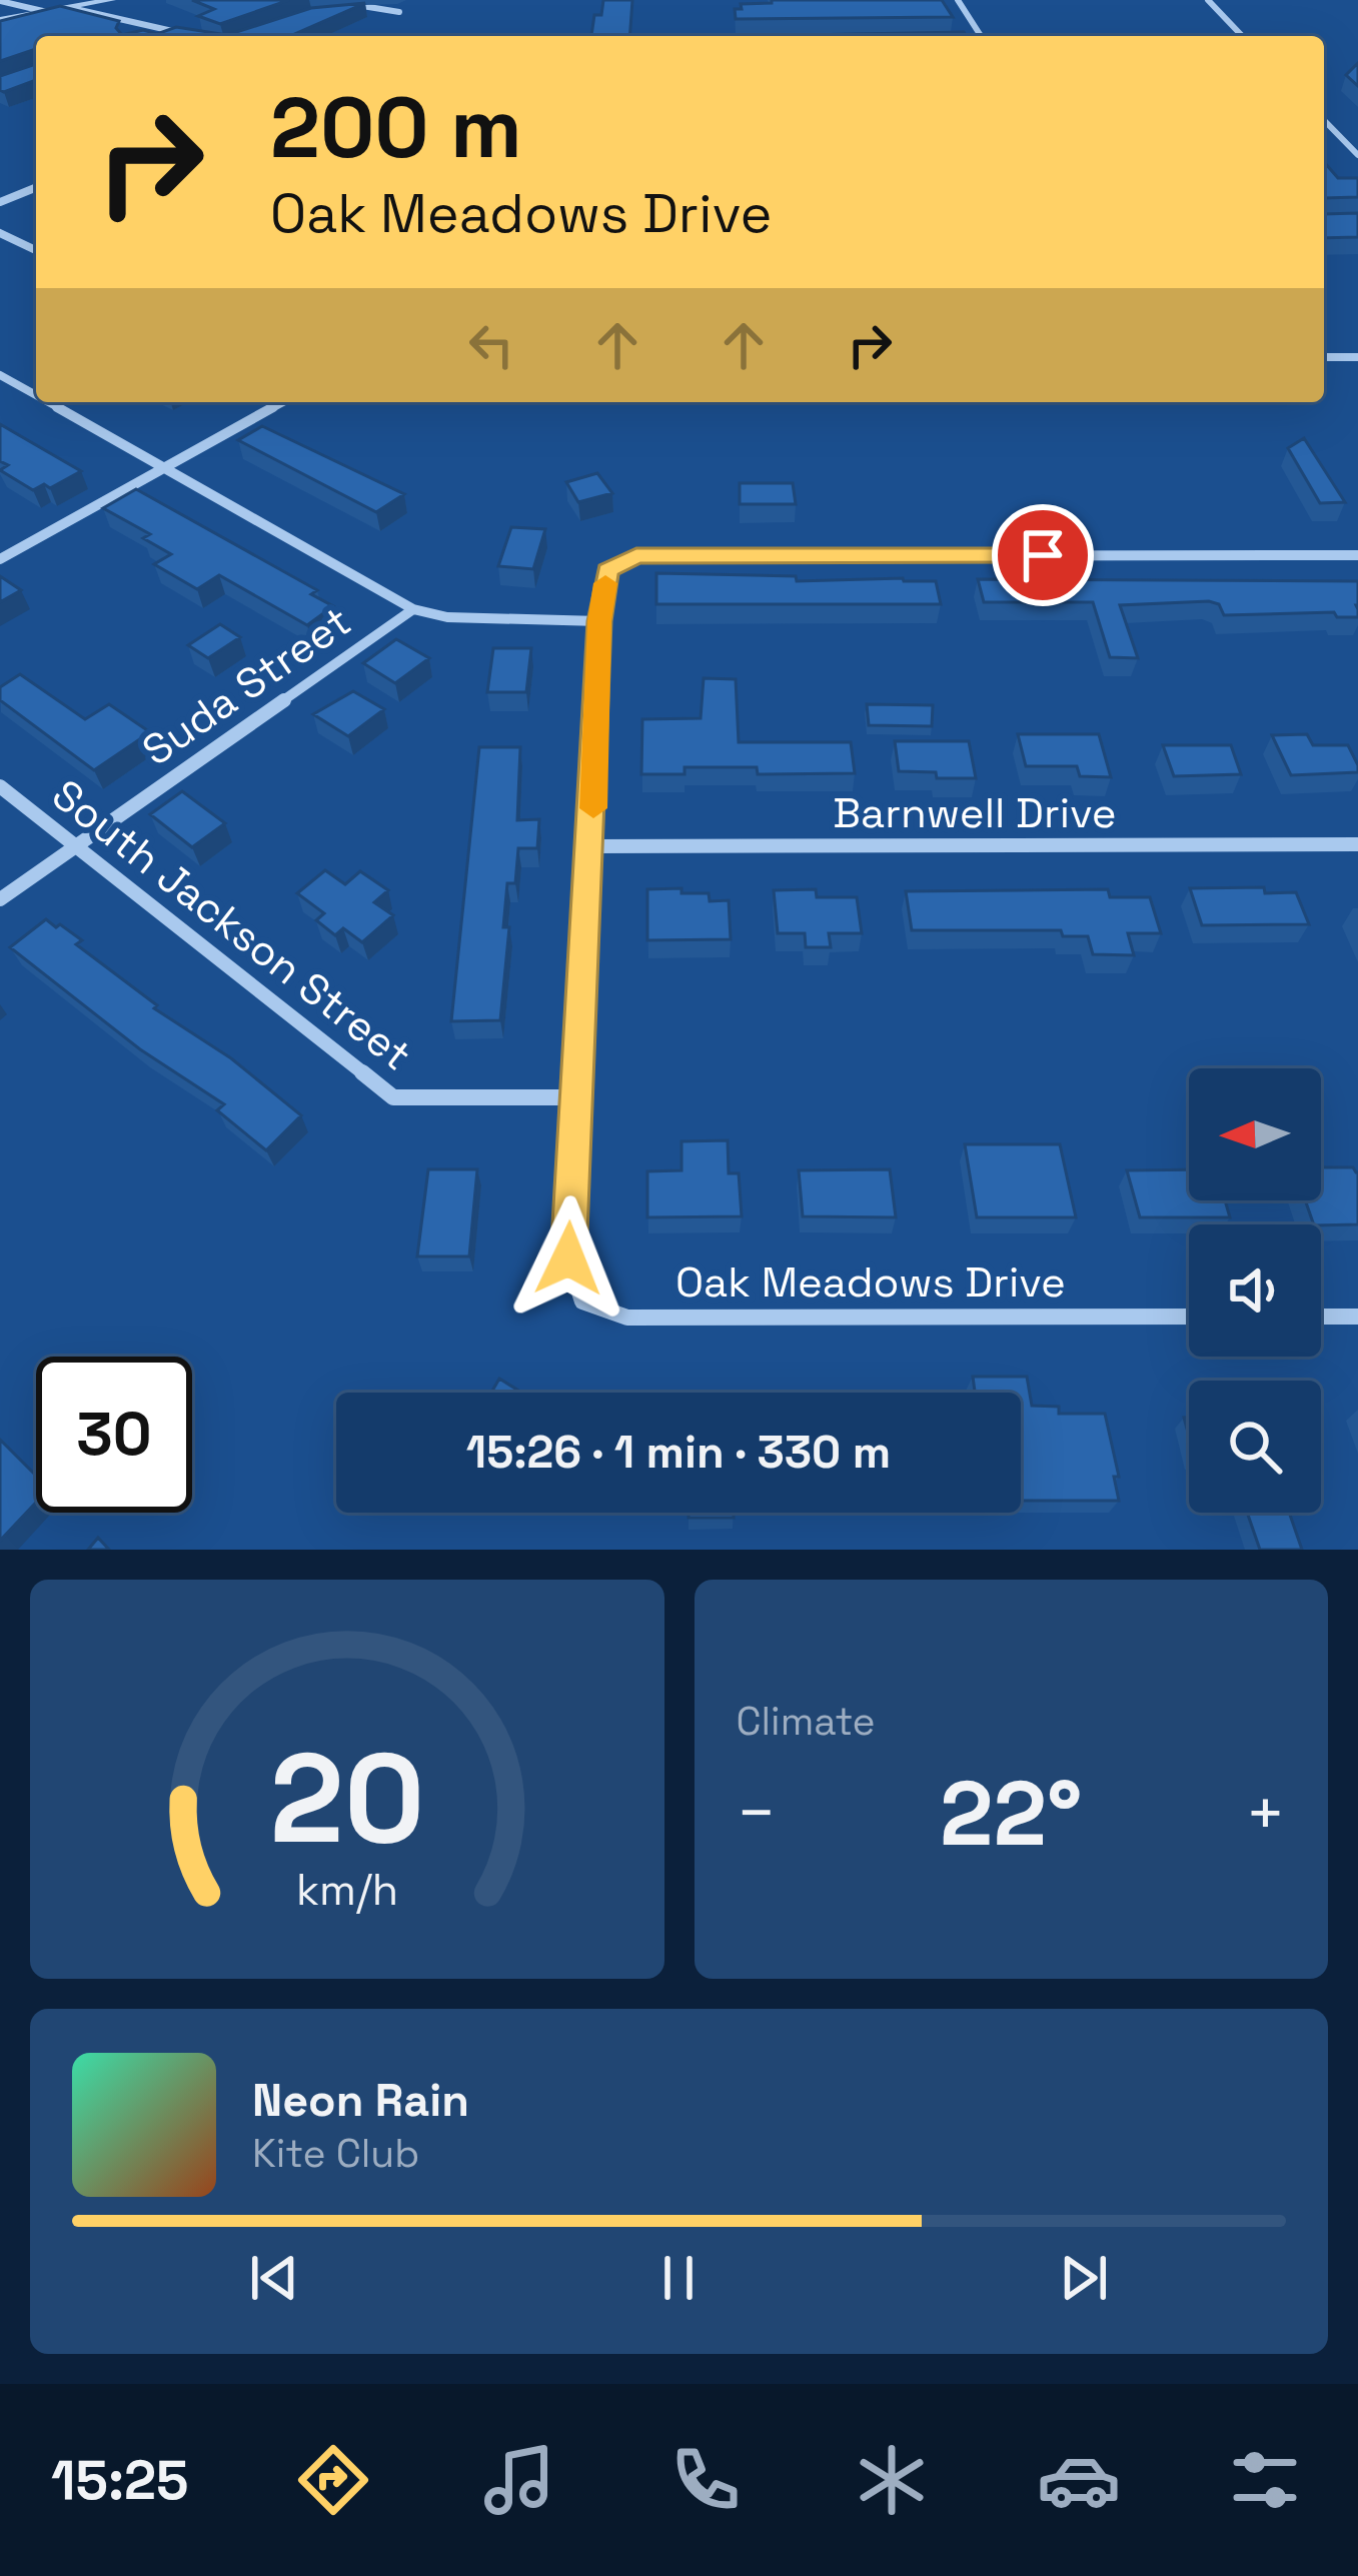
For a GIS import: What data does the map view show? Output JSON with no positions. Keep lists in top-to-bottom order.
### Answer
{
  "streets": {
    "street": [
      "Suda Street",
      "Barnwell Drive",
      "South Jackson Street",
      "Oak Meadows Drive"
    ]
  },
  "crossings": [
    ["Suda Street", "South Jackson Street"],
    ["Barnwell Drive", "Oak Meadows Drive"],
    ["South Jackson Street", "Oak Meadows Drive"]
  ],
  "north": "left",
  "page": {
    "turn": ["200 m", "Oak Meadows Drive"],
    "limit": "30",
    "trip": "15:26 · 1 min · 330 m",
    "tile": "Climate",
    "heat": ["−", "22°", "+"],
    "song": ["Neon Rain", "Kite Club"],
    "tabs": "15:25",
    "gauge": ["20", "km/h"]
  }
}
